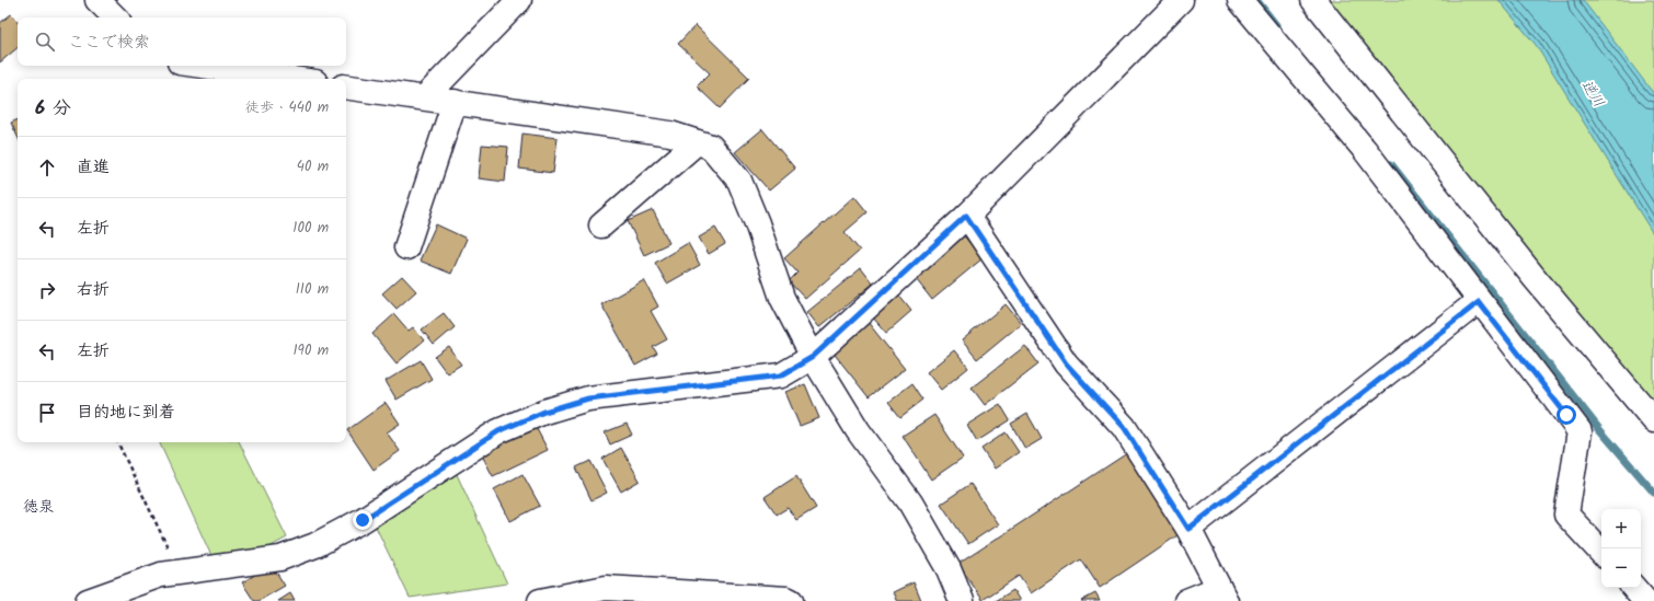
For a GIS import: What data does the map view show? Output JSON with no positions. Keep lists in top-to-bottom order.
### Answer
{
  "districts": ["徳泉"],
  "water": ["逆川"],
  "page": {
    "search": "ここで検索",
    "heading": ["6 分", "徒歩 · 440 m"],
    "list": [
      ["直進", "40 m"],
      ["左折", "100 m"],
      ["右折", "110 m"],
      ["左折", "190 m"],
      "目的地に到着"
    ],
    "map_buttons": ["+", "−"]
  }
}
